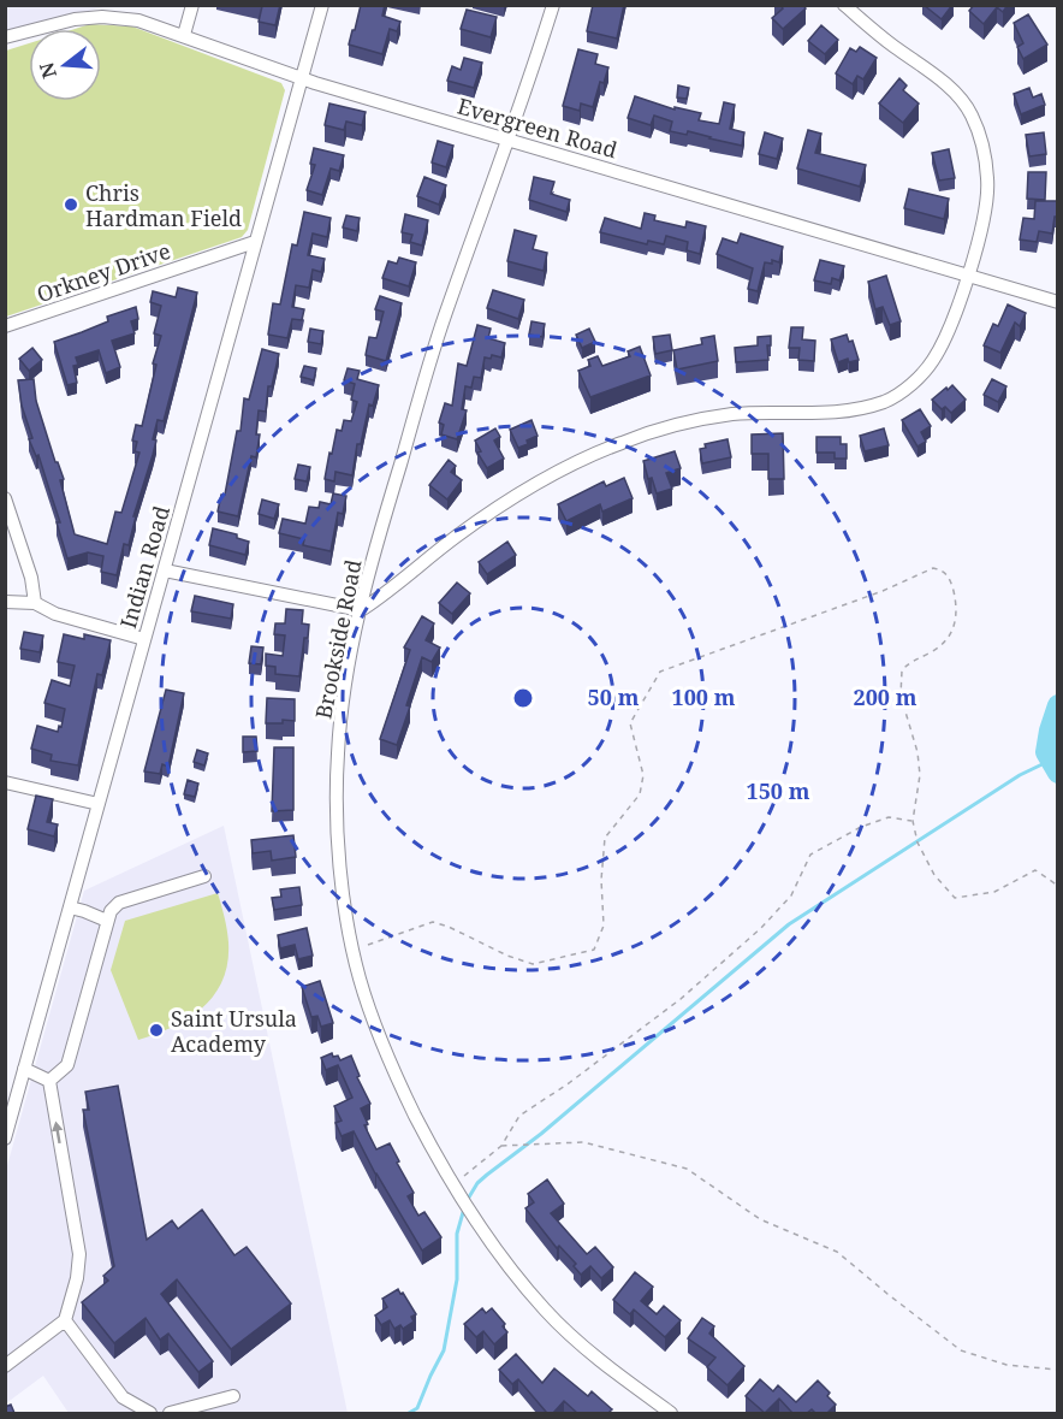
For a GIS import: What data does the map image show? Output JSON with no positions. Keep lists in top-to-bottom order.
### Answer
{
  "streets": {
    "street": [
      "Evergreen Road",
      "Orkney Drive",
      "Indian Road",
      "Brookside Road"
    ]
  },
  "crossings": [
    ["Evergreen Road", "Indian Road"],
    ["Evergreen Road", "Brookside Road"],
    ["Orkney Drive", "Indian Road"]
  ],
  "places": ["Chris Hardman Field", "Saint Ursula Academy"],
  "north": "left",
  "rings": [
    "50 m",
    "100 m",
    "200 m",
    "150 m"
  ]
}
